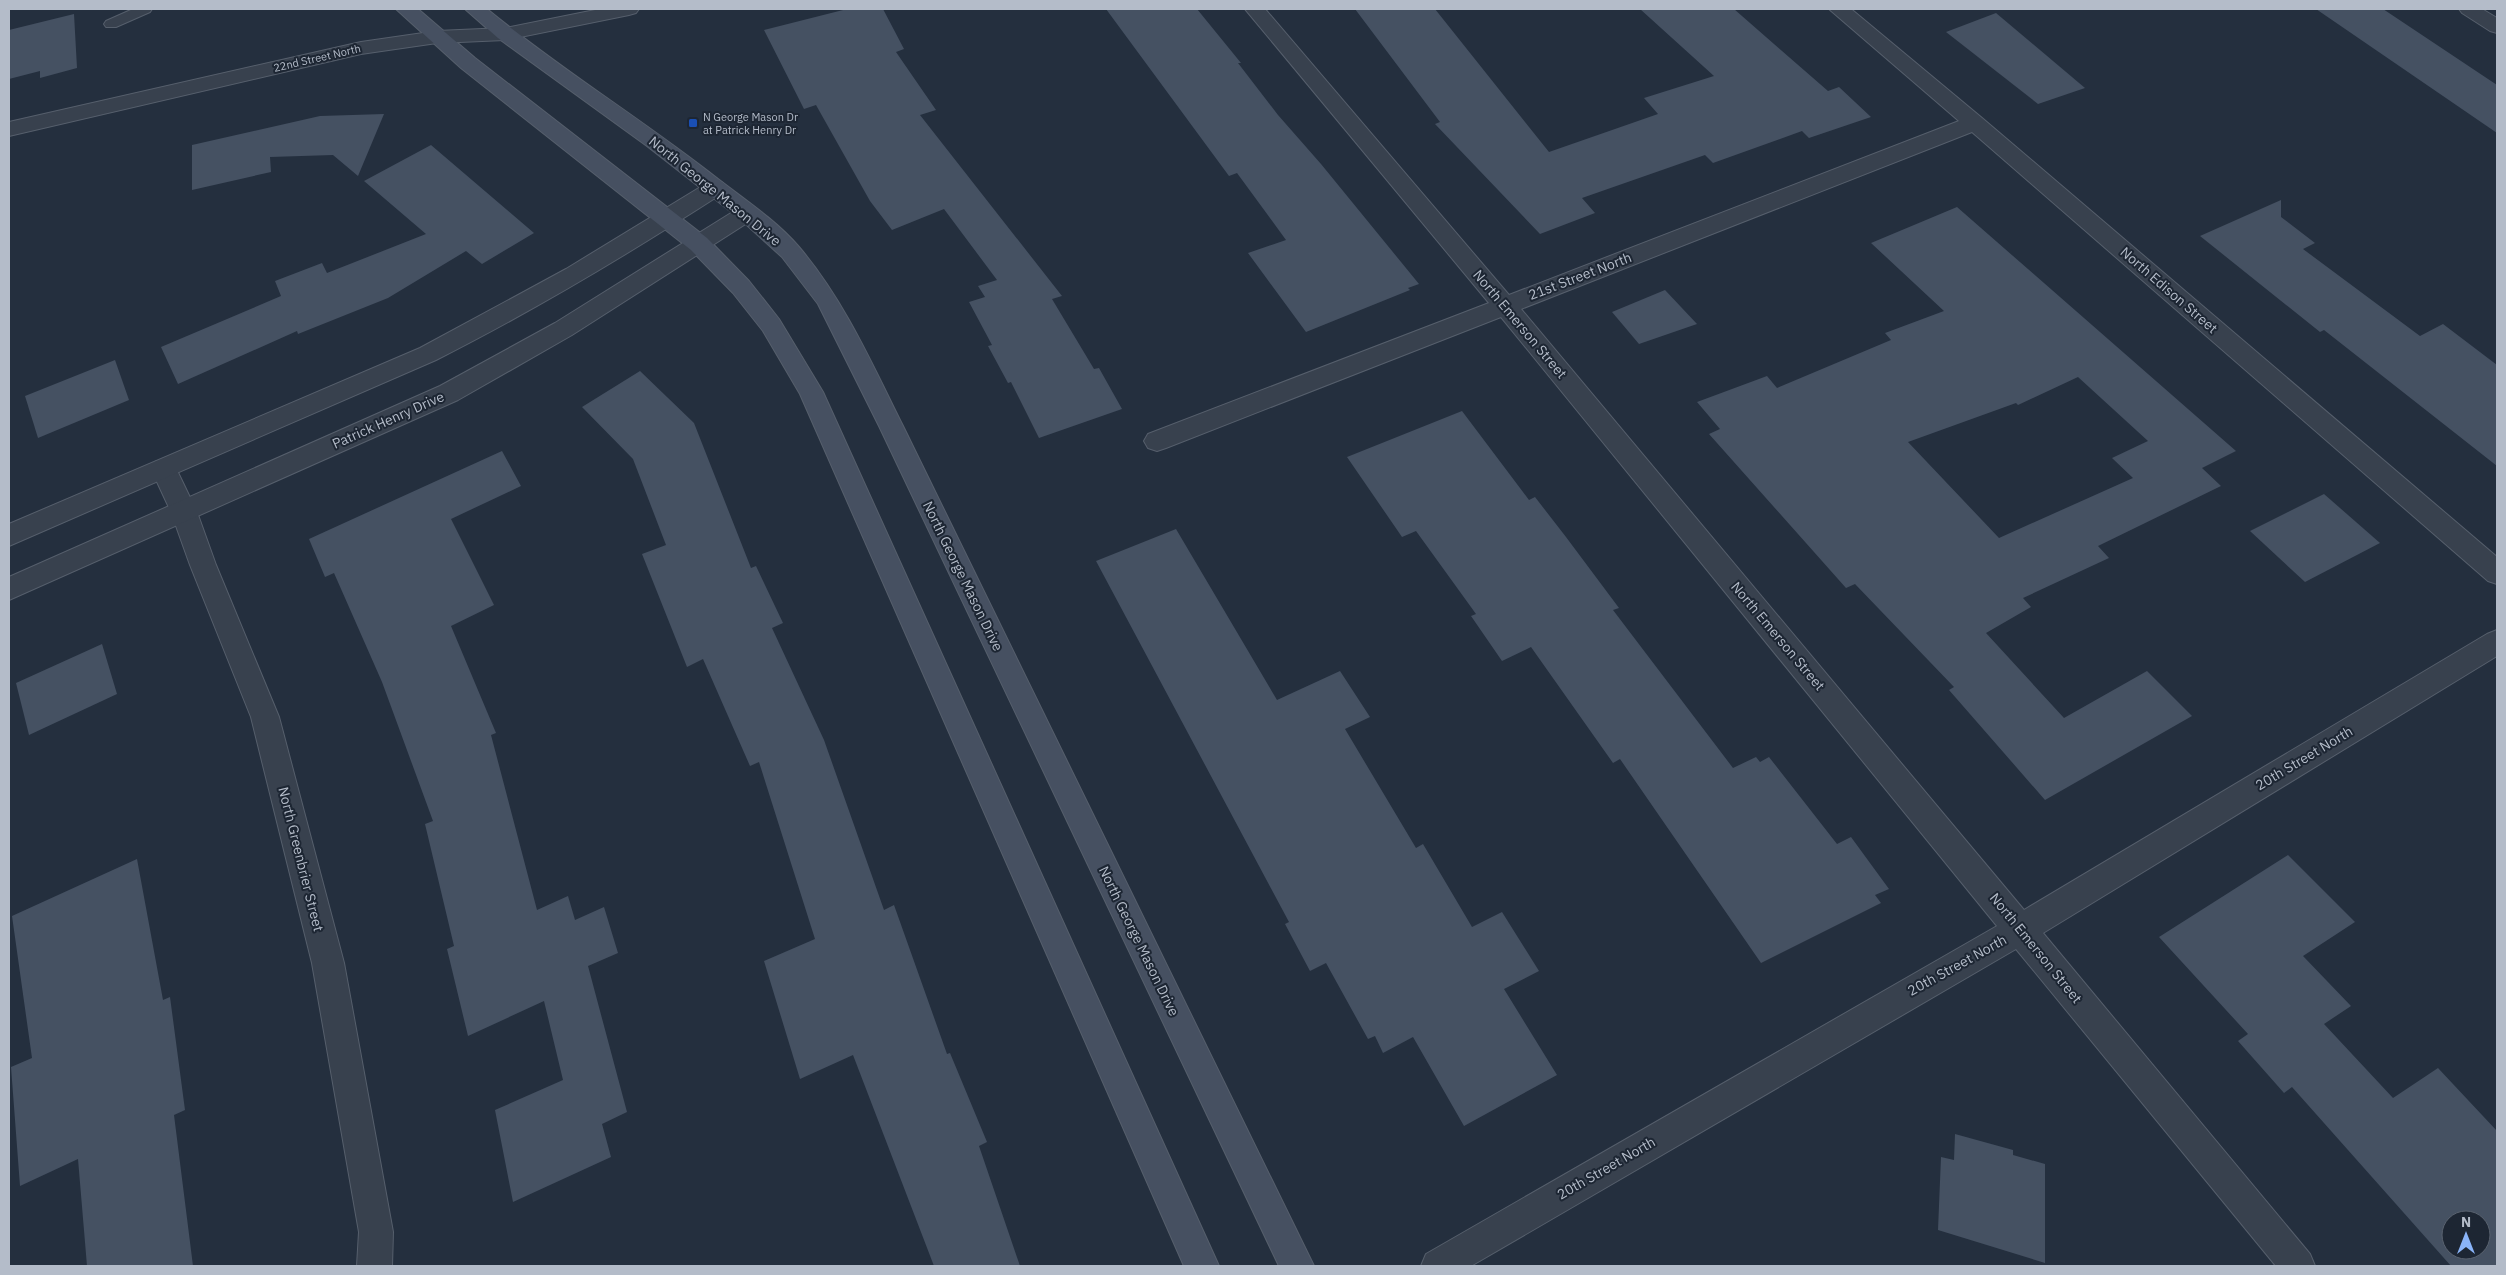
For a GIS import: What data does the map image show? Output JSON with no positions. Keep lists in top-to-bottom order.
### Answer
{
  "streets": {
    "main road": ["North George Mason Drive"],
    "street": [
      "22nd Street North",
      "21st Street North",
      "North Edison Street",
      "North Emerson Street",
      "Patrick Henry Drive",
      "20th Street North",
      "North Greenbrier Street"
    ]
  },
  "crossings": [
    ["22nd Street North", "North George Mason Drive"],
    ["North George Mason Drive", "Patrick Henry Drive"],
    ["21st Street North", "North Edison Street"],
    ["21st Street North", "North Emerson Street"],
    ["North Emerson Street", "20th Street North"],
    ["Patrick Henry Drive", "North Greenbrier Street"]
  ],
  "places": {
    "transit": ["N George Mason Dr at Patrick Henry Dr"]
  },
  "north": "top"
}
